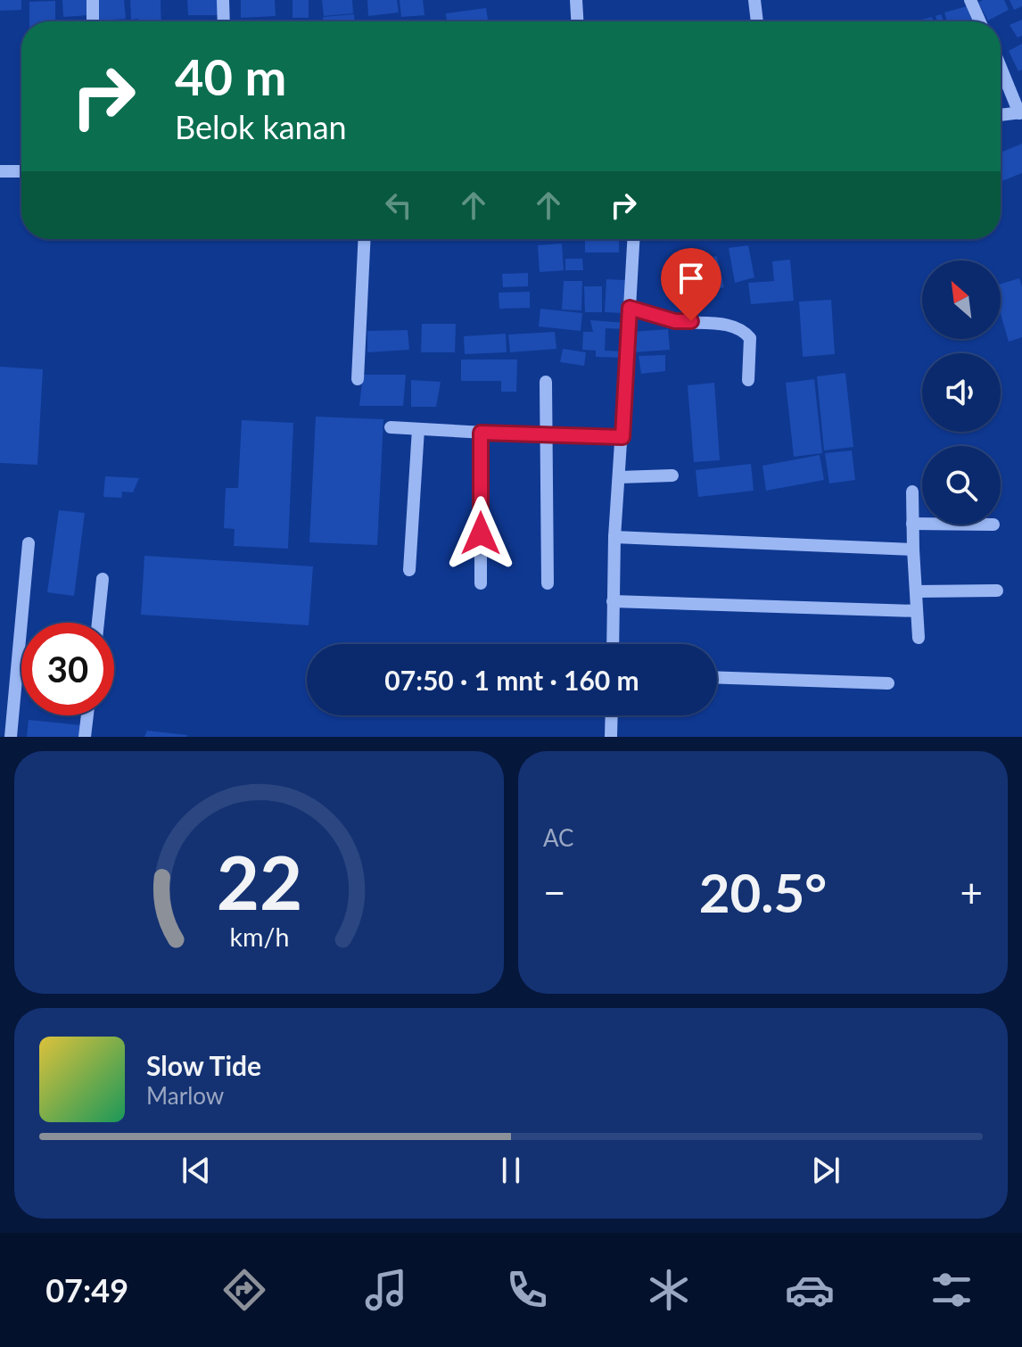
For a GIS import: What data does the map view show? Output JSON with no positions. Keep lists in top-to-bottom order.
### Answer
{
  "north": "top left",
  "page": {
    "turn": ["40 m", "Belok kanan"],
    "limit": "30",
    "trip": "07:50 · 1 mnt · 160 m",
    "tile": "AC",
    "heat": ["−", "20.5°", "+"],
    "song": ["Slow Tide", "Marlow"],
    "tabs": "07:49",
    "gauge": ["22", "km/h"]
  }
}
